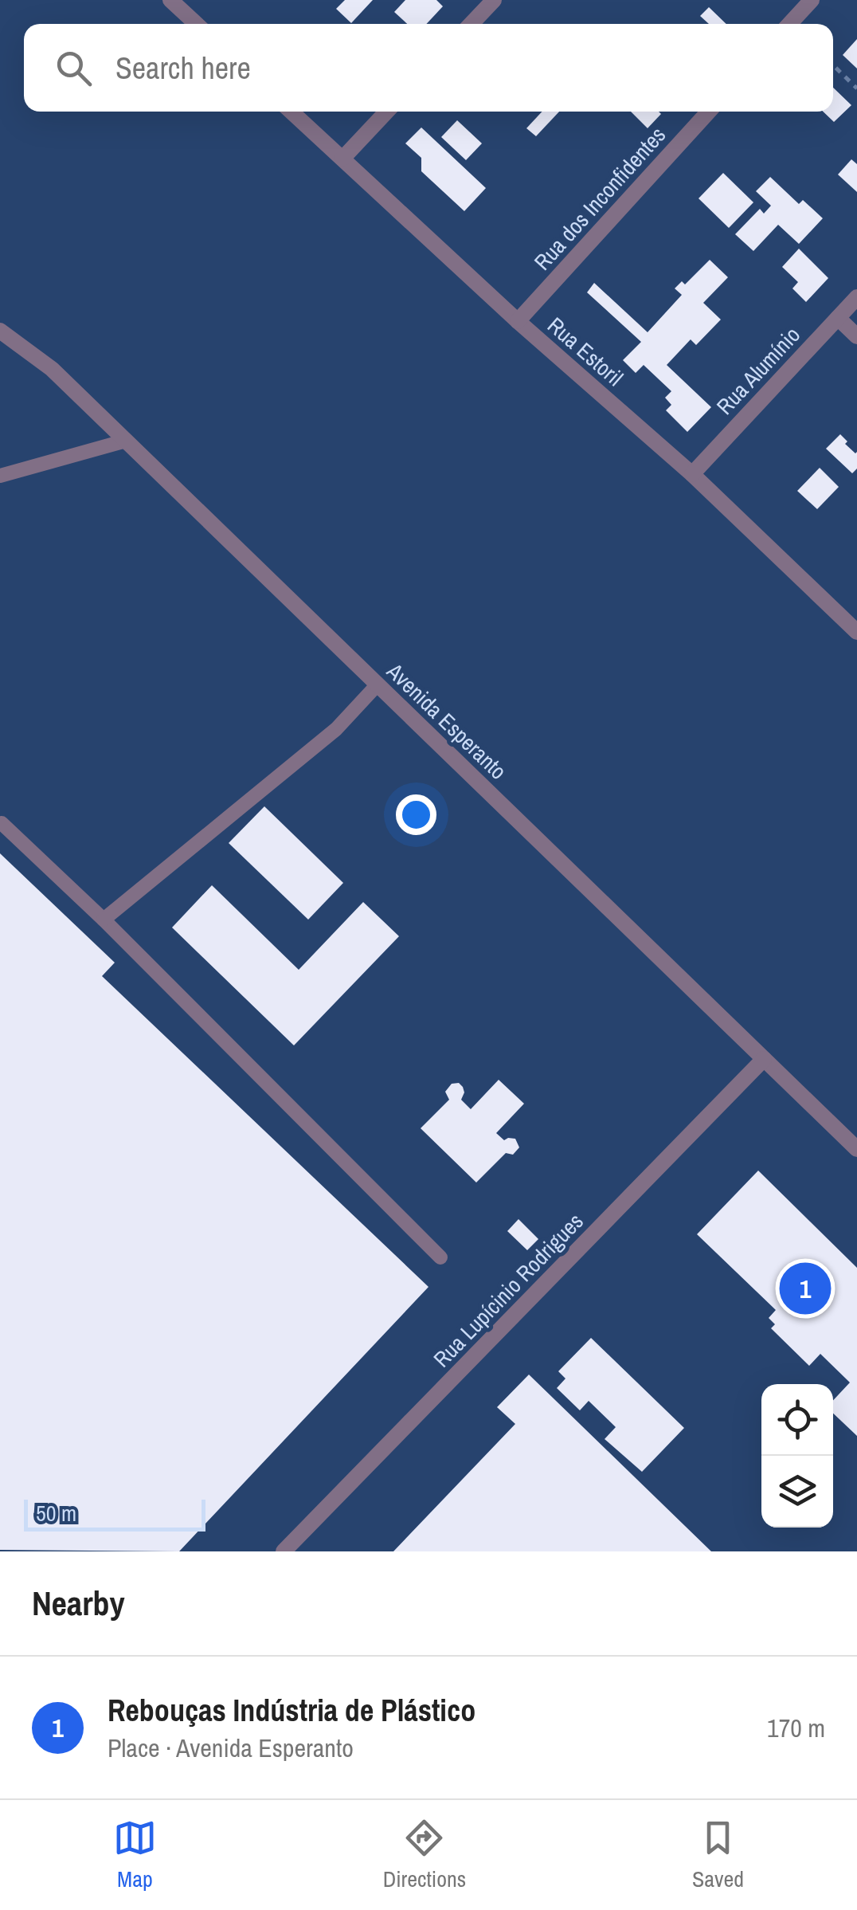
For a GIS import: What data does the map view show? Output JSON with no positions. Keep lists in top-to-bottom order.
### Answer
{
  "streets": {
    "street": [
      "Rua dos Inconfidentes",
      "Rua Estoril",
      "Rua Alumínio",
      "Avenida Esperanto",
      "Rua Lupícinio Rodrigues"
    ]
  },
  "crossings": [
    ["Rua dos Inconfidentes", "Rua Estoril"],
    ["Rua Estoril", "Rua Alumínio"],
    ["Avenida Esperanto", "Rua Lupícinio Rodrigues"]
  ],
  "scale_bar": "50 m",
  "page": {
    "search": "Search here",
    "pins": "1",
    "scale": "50 m",
    "heading": "Nearby",
    "list": [
      {
        "mark": "1",
        "name": "Rebouças Indústria de Plástico",
        "note": "Place · Avenida Esperanto",
        "value": "170 m"
      }
    ],
    "nav": ["Map", "Directions", "Saved"]
  }
}
